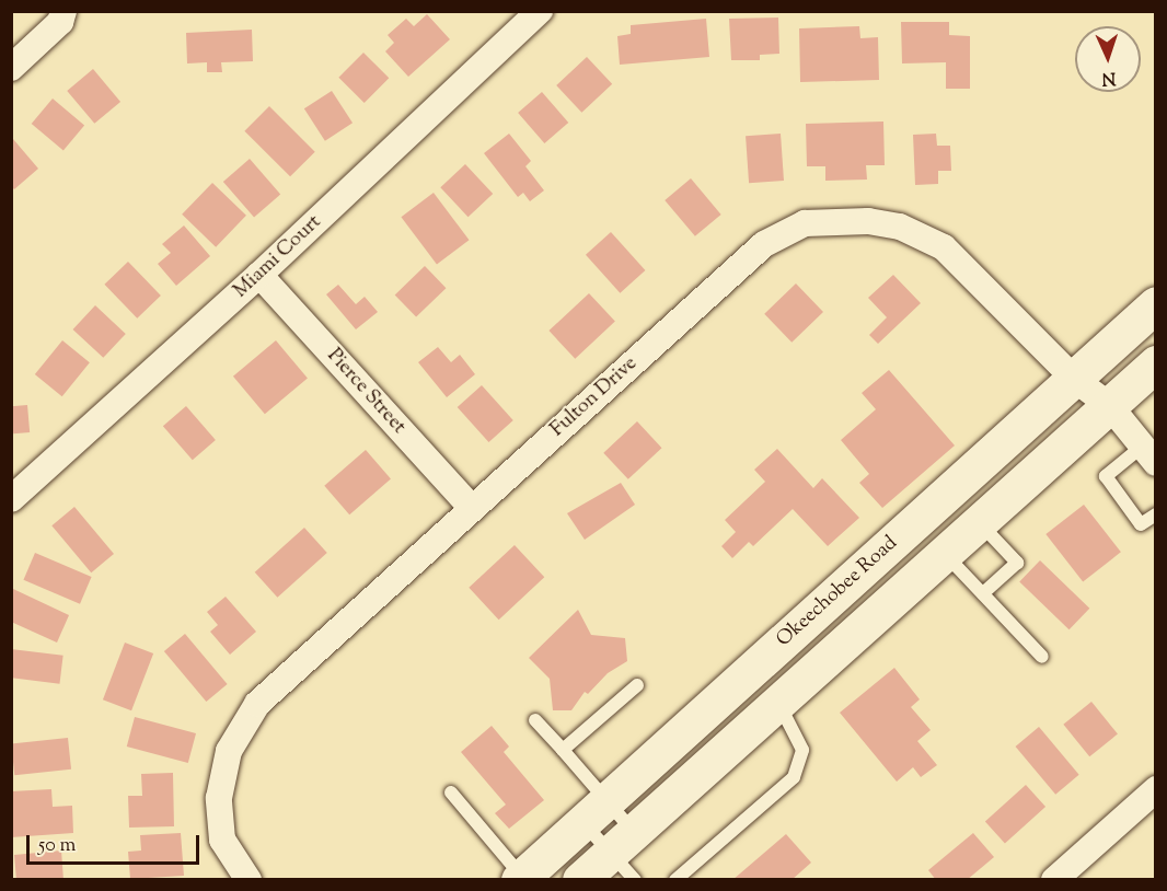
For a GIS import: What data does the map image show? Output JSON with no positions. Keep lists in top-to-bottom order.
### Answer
{
  "streets": {
    "main road": ["Okeechobee Road"],
    "street": ["Miami Court", "Pierce Street", "Fulton Drive"]
  },
  "crossings": [
    ["Miami Court", "Pierce Street"],
    ["Pierce Street", "Fulton Drive"],
    ["Fulton Drive", "Okeechobee Road"]
  ],
  "scale_bar": "50 m",
  "north": "bottom"
}
